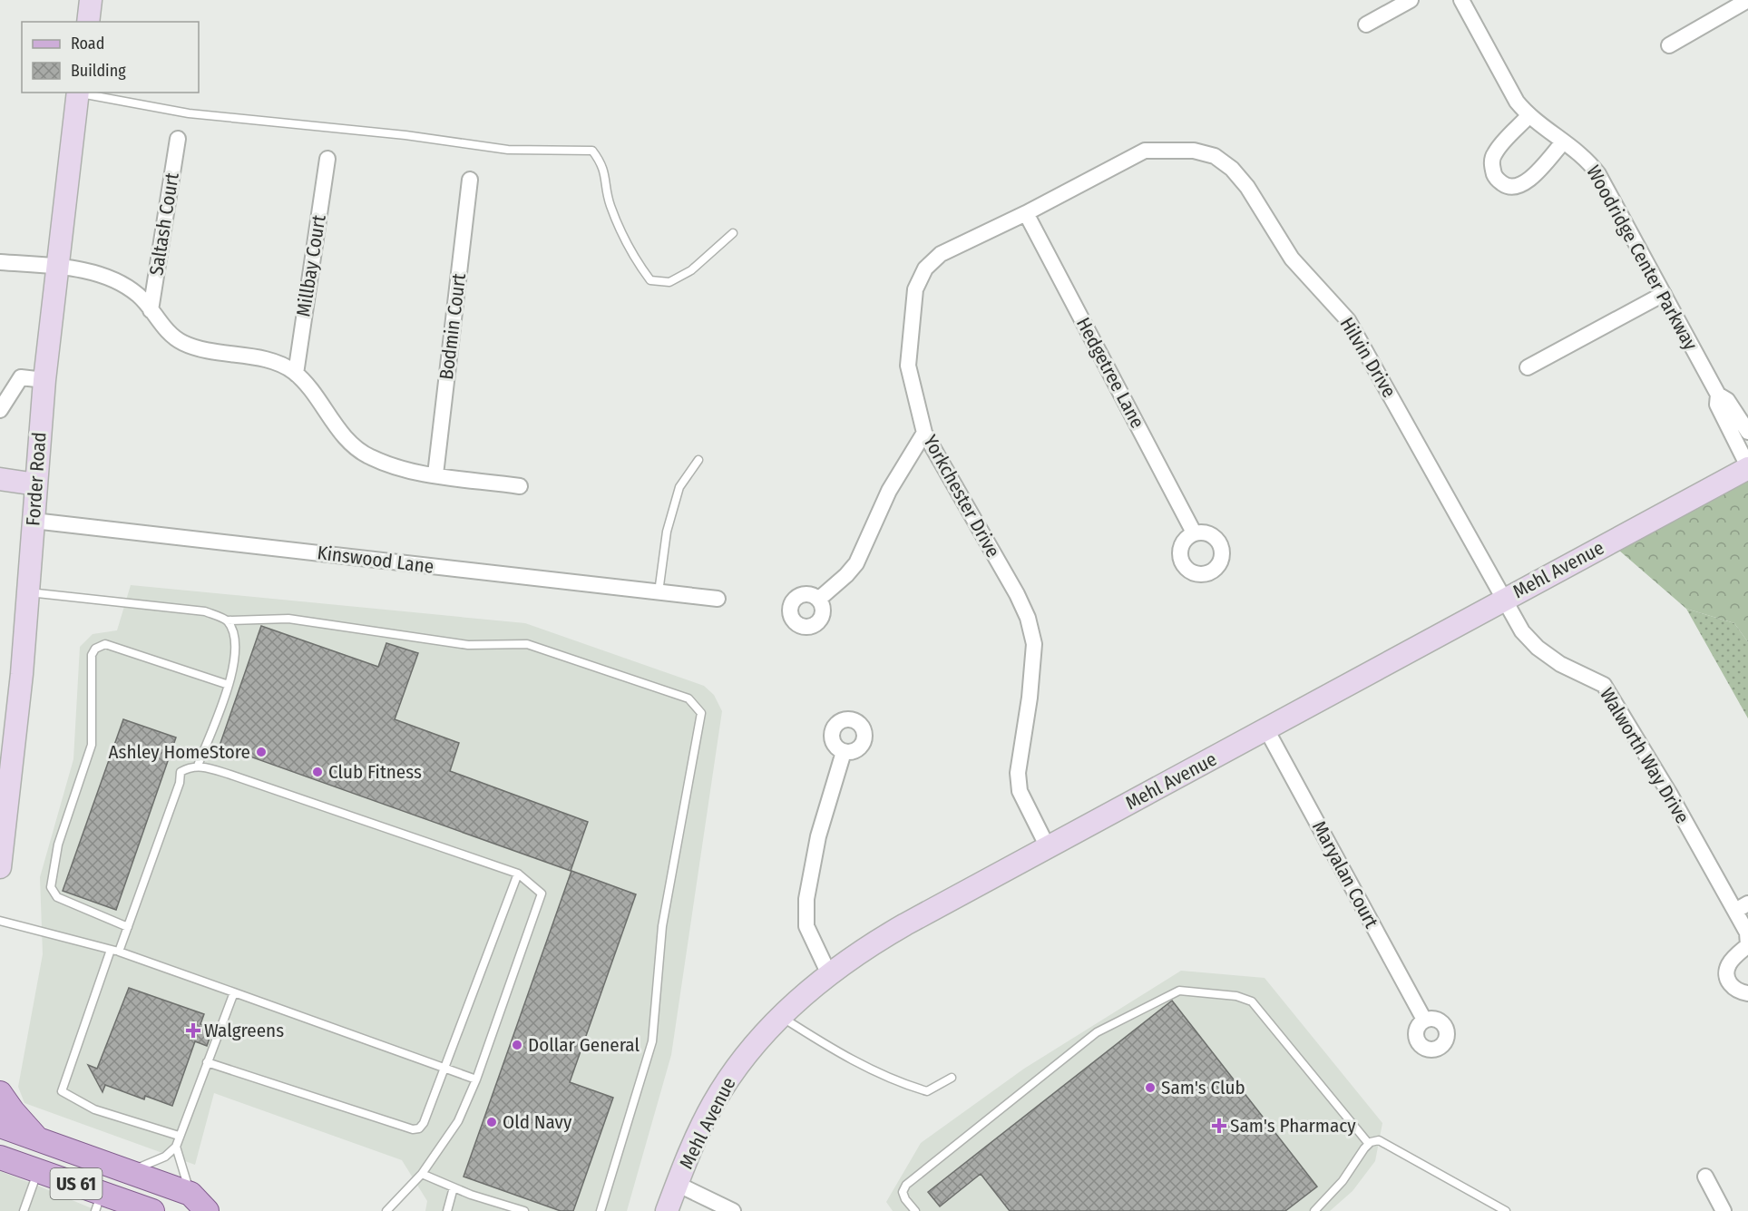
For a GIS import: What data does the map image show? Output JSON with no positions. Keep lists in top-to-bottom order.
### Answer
{
  "streets": {
    "main road": ["US 61"],
    "street": [
      "Saltash Court",
      "Woodridge Center Parkway",
      "Millbay Court",
      "Bodmin Court",
      "Hilvin Drive",
      "Hedgetree Lane",
      "Forder Road",
      "Yorkchester Drive",
      "Kinswood Lane",
      "Mehl Avenue",
      "Walworth Way Drive",
      "Maryalan Court"
    ]
  },
  "crossings": [
    ["Woodridge Center Parkway", "Mehl Avenue"],
    ["Hilvin Drive", "Yorkchester Drive"],
    ["Hilvin Drive", "Mehl Avenue"],
    ["Hilvin Drive", "Walworth Way Drive"],
    ["Hedgetree Lane", "Yorkchester Drive"],
    ["Forder Road", "Kinswood Lane"],
    ["Yorkchester Drive", "Mehl Avenue"],
    ["Mehl Avenue", "Walworth Way Drive"],
    ["Mehl Avenue", "Maryalan Court"]
  ],
  "places": {
    "other": [
      "Ashley HomeStore",
      "Club Fitness",
      "Dollar General",
      "Sam's Club",
      "Old Navy"
    ],
    "health": ["Walgreens", "Sam's Pharmacy"]
  },
  "legend": ["Road", "Building"]
}
